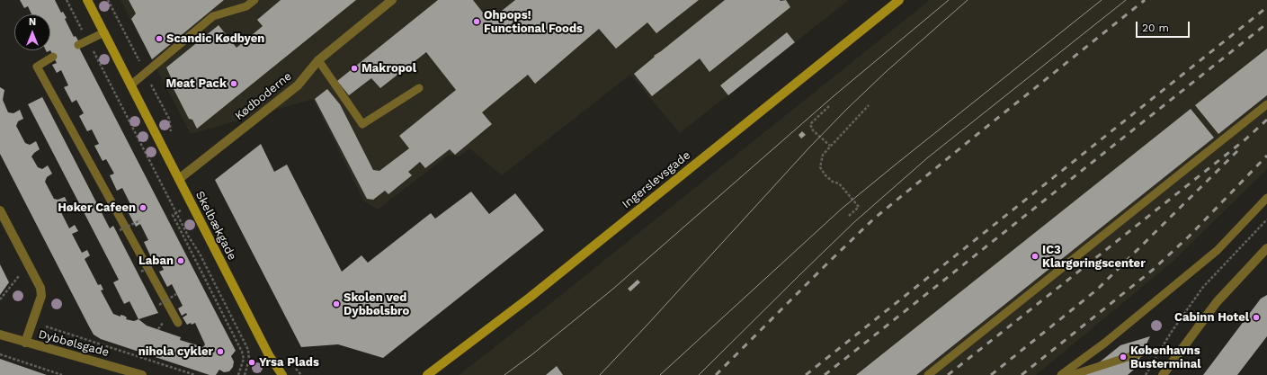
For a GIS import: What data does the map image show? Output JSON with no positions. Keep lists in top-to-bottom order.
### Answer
{
  "streets": {
    "street": [
      "Kødboderne",
      "Ingerslevsgade",
      "Skelbækgade",
      "Dybbølsgade"
    ]
  },
  "crossings": [
    ["Kødboderne", "Skelbækgade"]
  ],
  "places": [
    "Ohpops! Functional Foods",
    "Scandic Kødbyen",
    "Makropol",
    "Meat Pack",
    "Høker Cafeen",
    "IC3 Klargøringscenter",
    "Laban",
    "Skolen ved Dybbølsbro",
    "Cabinn Hotel",
    "nihola cykler",
    "Københavns Busterminal",
    "Yrsa Plads"
  ],
  "scale_bar": "20 m",
  "north": "top"
}
